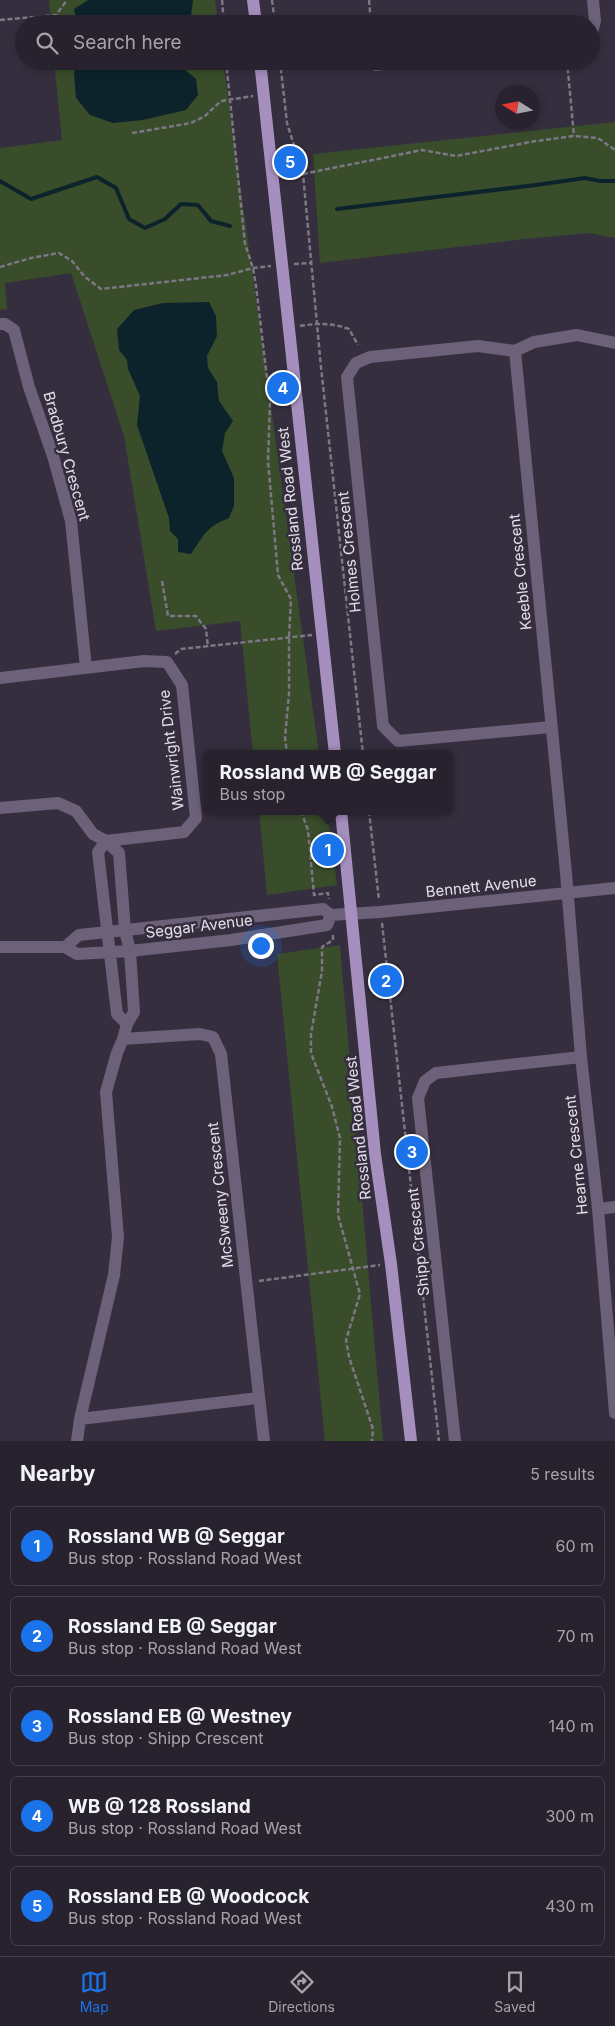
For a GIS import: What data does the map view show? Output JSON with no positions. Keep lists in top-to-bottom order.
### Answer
{
  "streets": {
    "main road": ["Rossland Road West"],
    "street": [
      "Bradbury Crescent",
      "Holmes Crescent",
      "Keeble Crescent",
      "Wainwright Drive",
      "Bennett Avenue",
      "Seggar Avenue",
      "Hearne Crescent",
      "McSweeny Crescent",
      "Shipp Crescent"
    ]
  },
  "crossings": [
    ["Rossland Road West", "Bennett Avenue"],
    ["Rossland Road West", "Seggar Avenue"],
    ["Holmes Crescent", "Keeble Crescent"],
    ["Keeble Crescent", "Bennett Avenue"],
    ["Keeble Crescent", "Hearne Crescent"],
    ["Bennett Avenue", "Seggar Avenue"],
    ["Bennett Avenue", "Hearne Crescent"],
    ["Hearne Crescent", "Shipp Crescent"]
  ],
  "north": "left",
  "page": {
    "search": "Search here",
    "pins": [
      "5",
      "4",
      "1",
      "2",
      "3"
    ],
    "popup": ["Rossland WB @ Seggar", "Bus stop"],
    "heading": ["Nearby", "5 results"],
    "list": [
      {
        "mark": "1",
        "name": "Rossland WB @ Seggar",
        "note": "Bus stop · Rossland Road West",
        "value": "60 m"
      },
      {
        "mark": "2",
        "name": "Rossland EB @ Seggar",
        "note": "Bus stop · Rossland Road West",
        "value": "70 m"
      },
      {
        "mark": "3",
        "name": "Rossland EB @ Westney",
        "note": "Bus stop · Shipp Crescent",
        "value": "140 m"
      },
      {
        "mark": "4",
        "name": "WB @ 128 Rossland",
        "note": "Bus stop · Rossland Road West",
        "value": "300 m"
      },
      {
        "mark": "5",
        "name": "Rossland EB @ Woodcock",
        "note": "Bus stop · Rossland Road West",
        "value": "430 m"
      }
    ],
    "nav": ["Map", "Directions", "Saved"]
  }
}
